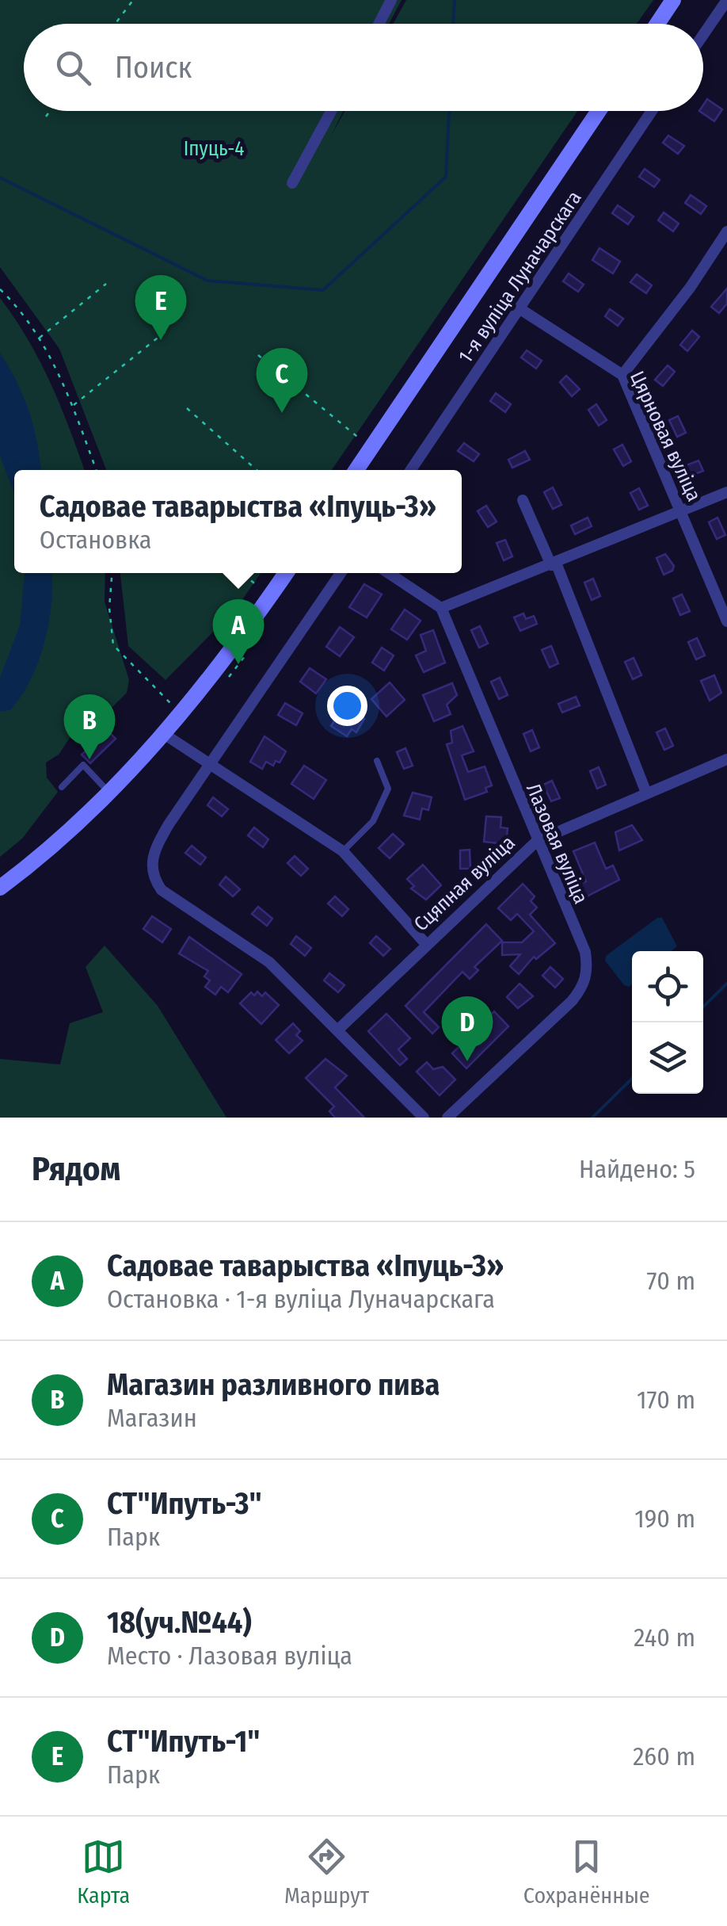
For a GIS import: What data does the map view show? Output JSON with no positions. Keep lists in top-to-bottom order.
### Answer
{
  "streets": {
    "street": [
      "1-я вуліца Луначарскага",
      "Цярновая вуліца",
      "Лазовая вуліца",
      "Сцяпная вуліца"
    ]
  },
  "crossings": [
    ["1-я вуліца Луначарскага", "Цярновая вуліца"],
    ["Лазовая вуліца", "Сцяпная вуліца"]
  ],
  "parks": ["Іпуць-4"],
  "page": {
    "search": "Поиск",
    "pins": [
      "E",
      "C",
      "A",
      "B",
      "D"
    ],
    "popup": ["Садовае таварыства «Іпуць-3»", "Остановка"],
    "heading": ["Рядом", "Найдено: 5"],
    "list": [
      {
        "mark": "A",
        "name": "Садовае таварыства «Іпуць-3»",
        "note": "Остановка · 1-я вуліца Луначарскага",
        "value": "70 m"
      },
      {
        "mark": "B",
        "name": "Магазин разливного пива",
        "note": "Магазин",
        "value": "170 m"
      },
      {
        "mark": "C",
        "name": "СТ\"Ипуть-3\"",
        "note": "Парк",
        "value": "190 m"
      },
      {
        "mark": "D",
        "name": "18(уч.№44)",
        "note": "Место · Лазовая вуліца",
        "value": "240 m"
      },
      {
        "mark": "E",
        "name": "СТ\"Ипуть-1\"",
        "note": "Парк",
        "value": "260 m"
      }
    ],
    "nav": ["Карта", "Маршрут", "Сохранённые"]
  }
}
